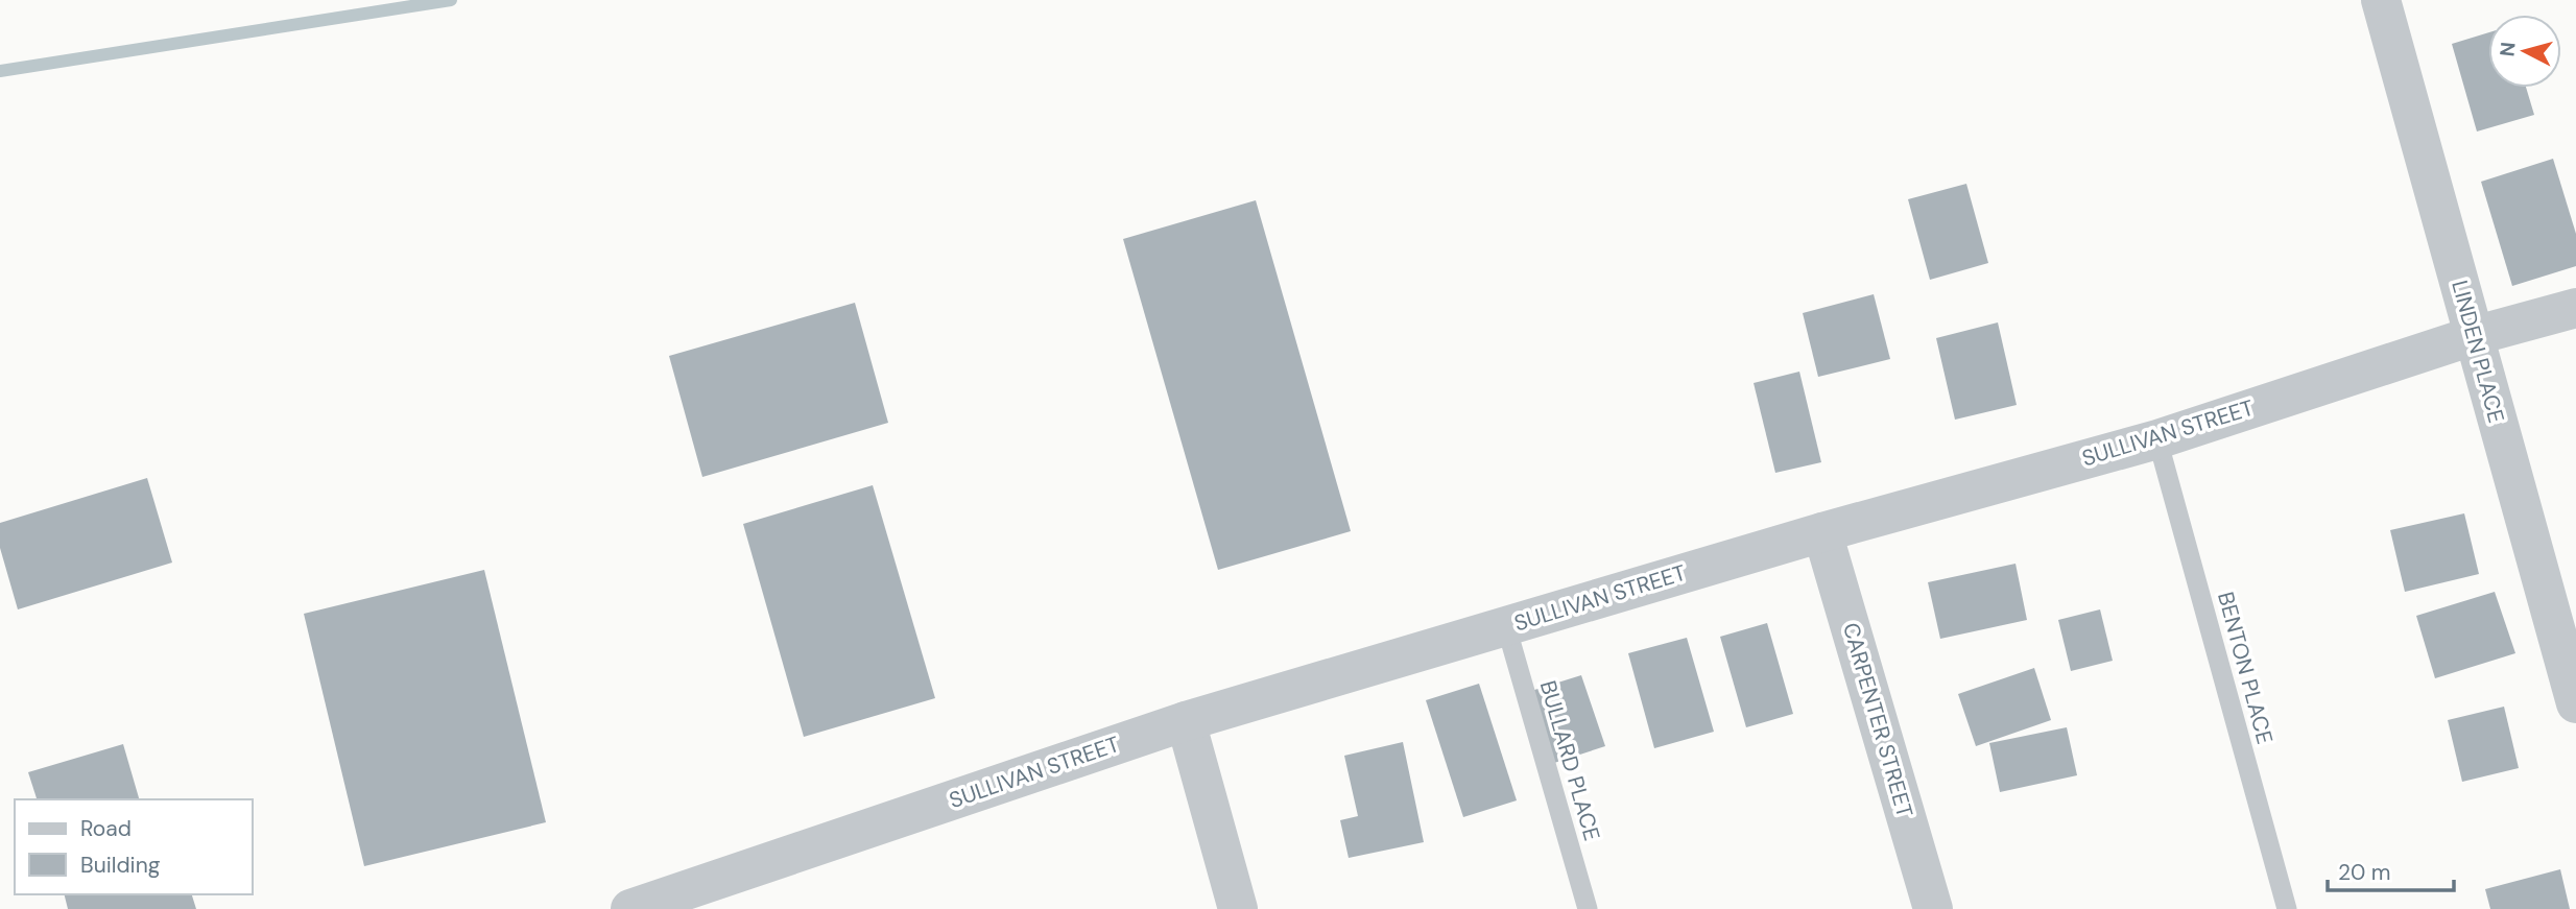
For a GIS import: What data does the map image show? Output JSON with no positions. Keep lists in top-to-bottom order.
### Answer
{
  "streets": {
    "street": ["LINDEN PLACE", "SULLIVAN STREET", "CARPENTER STREET"],
    "lane": ["BENTON PLACE", "BULLARD PLACE"]
  },
  "crossings": [
    ["LINDEN PLACE", "SULLIVAN STREET"],
    ["SULLIVAN STREET", "BENTON PLACE"],
    ["SULLIVAN STREET", "CARPENTER STREET"],
    ["SULLIVAN STREET", "BULLARD PLACE"]
  ],
  "legend": ["Road", "Building"],
  "scale_bar": "20 m",
  "north": "left"
}
